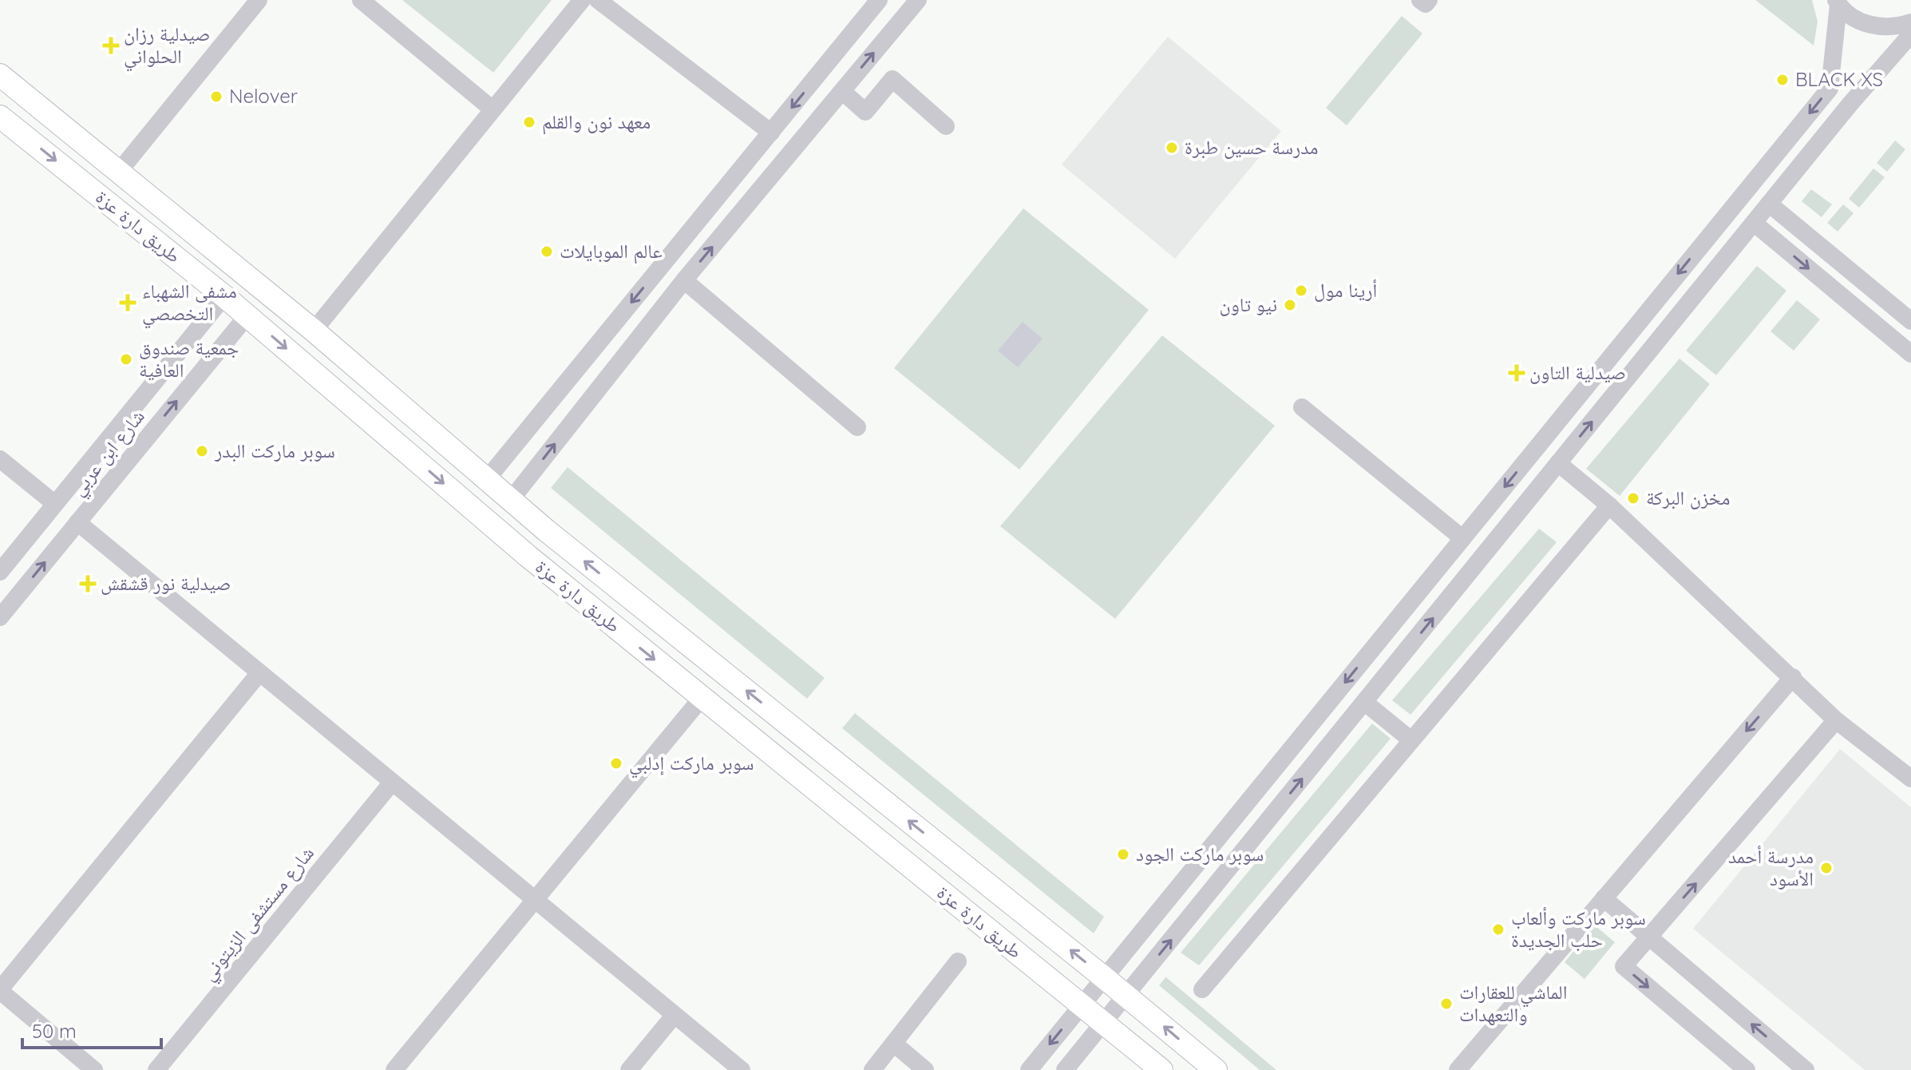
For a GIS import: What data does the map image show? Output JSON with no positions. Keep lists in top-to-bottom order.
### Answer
{
  "streets": {
    "main road": ["طريق دارة عزة"],
    "street": ["شارع ابن عربي", "شارع مستشفى الزيتوني"]
  },
  "crossings": [
    ["طريق دارة عزة", "شارع ابن عربي"]
  ],
  "places": {
    "health": [
      "صيدلية رزان الحلواني",
      "مشفى الشهباء التخصصي",
      "صيدلية التاون",
      "صيدلية نور قشقش"
    ],
    "other": [
      "BLACK XS",
      "Nelover",
      "معهد نون والقلم",
      "مدرسة حسين طبرة",
      "عالم الموبايلات",
      "أرينا مول",
      "نيو تاون",
      "جمعية صندوق العافية",
      "سوبر ماركت البدر",
      "مخزن البركة",
      "سوبر ماركت إدلبي",
      "سوبر ماركت الجود",
      "مدرسة أحمد الأسود",
      "سوبر ماركت وألعاب حلب الجديدة",
      "الماشي للعقارات والتعهدات"
    ]
  },
  "scale_bar": "50 m"
}
